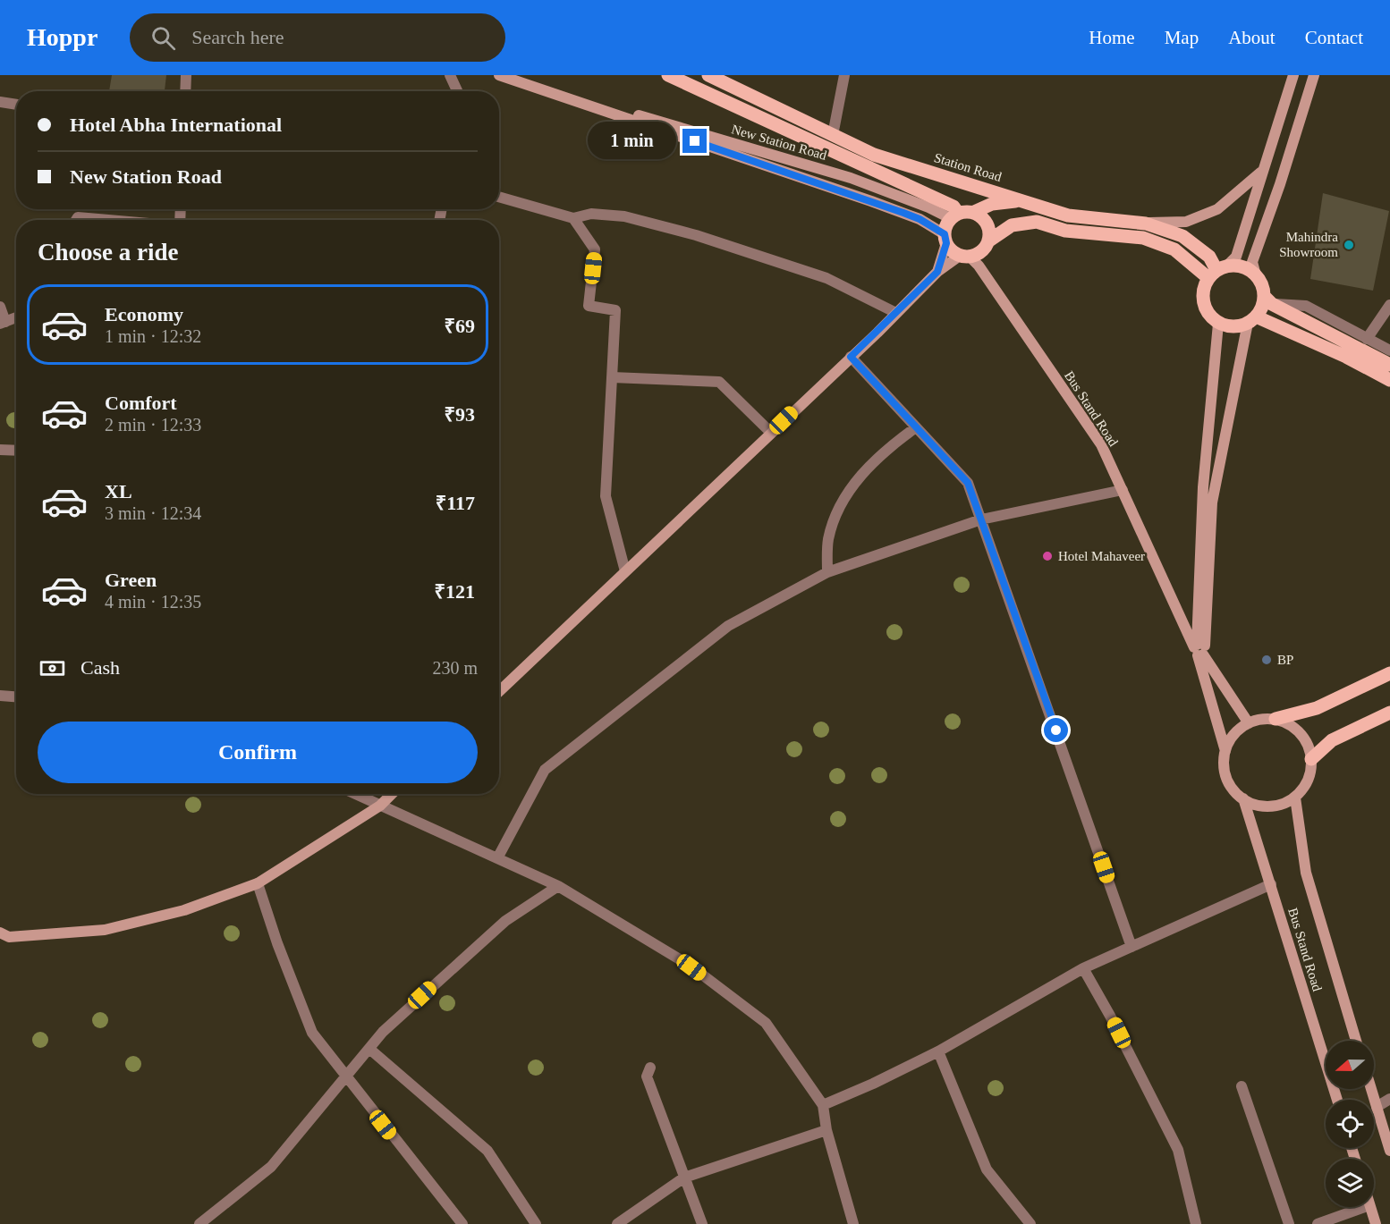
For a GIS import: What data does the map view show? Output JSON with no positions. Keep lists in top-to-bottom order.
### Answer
{
  "streets": {
    "main road": ["New Station Road", "Station Road", "Bus Stand Road"]
  },
  "crossings": [
    ["New Station Road", "Bus Stand Road"]
  ],
  "places": ["Mahindra Showroom", "Hotel Mahaveer", "BP"],
  "north": "left",
  "page": {
    "header": "Hoppr",
    "search": "Search here",
    "nav": [
      "Home",
      "Map",
      "About",
      "Contact"
    ],
    "banner": ["Hotel Abha International", "New Station Road"],
    "bubble": "1 min",
    "heading": "Choose a ride",
    "list": [
      {
        "name": "Economy",
        "note": "1 min · 12:32",
        "value": "₹69"
      },
      {
        "name": "Comfort",
        "note": "2 min · 12:33",
        "value": "₹93"
      },
      {
        "name": "XL",
        "note": "3 min · 12:34",
        "value": "₹117"
      },
      {
        "name": "Green",
        "note": "4 min · 12:35",
        "value": "₹121"
      }
    ],
    "pay": ["Cash", "230 m"],
    "buttons": "Confirm"
  }
}
